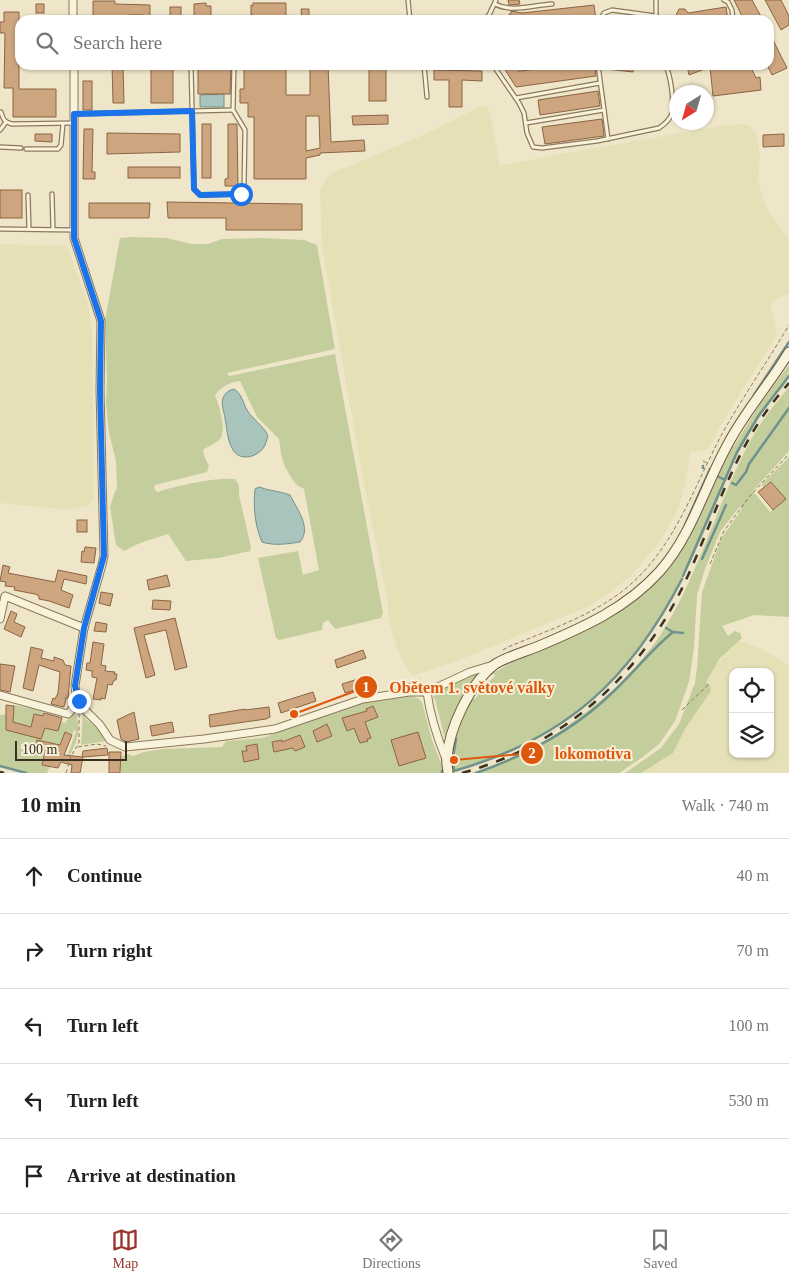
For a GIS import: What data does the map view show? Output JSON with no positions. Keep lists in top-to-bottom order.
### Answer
{
  "places": ["Obětem 1. světové války", "lokomotiva"],
  "scale_bar": "100 m",
  "north": "bottom left",
  "page": {
    "search": "Search here",
    "scale": "100 m",
    "heading": ["10 min", "Walk · 740 m"],
    "list": [
      ["Continue", "40 m"],
      ["Turn right", "70 m"],
      ["Turn left", "100 m"],
      ["Turn left", "530 m"],
      "Arrive at destination"
    ],
    "nav": ["Map", "Directions", "Saved"]
  }
}
